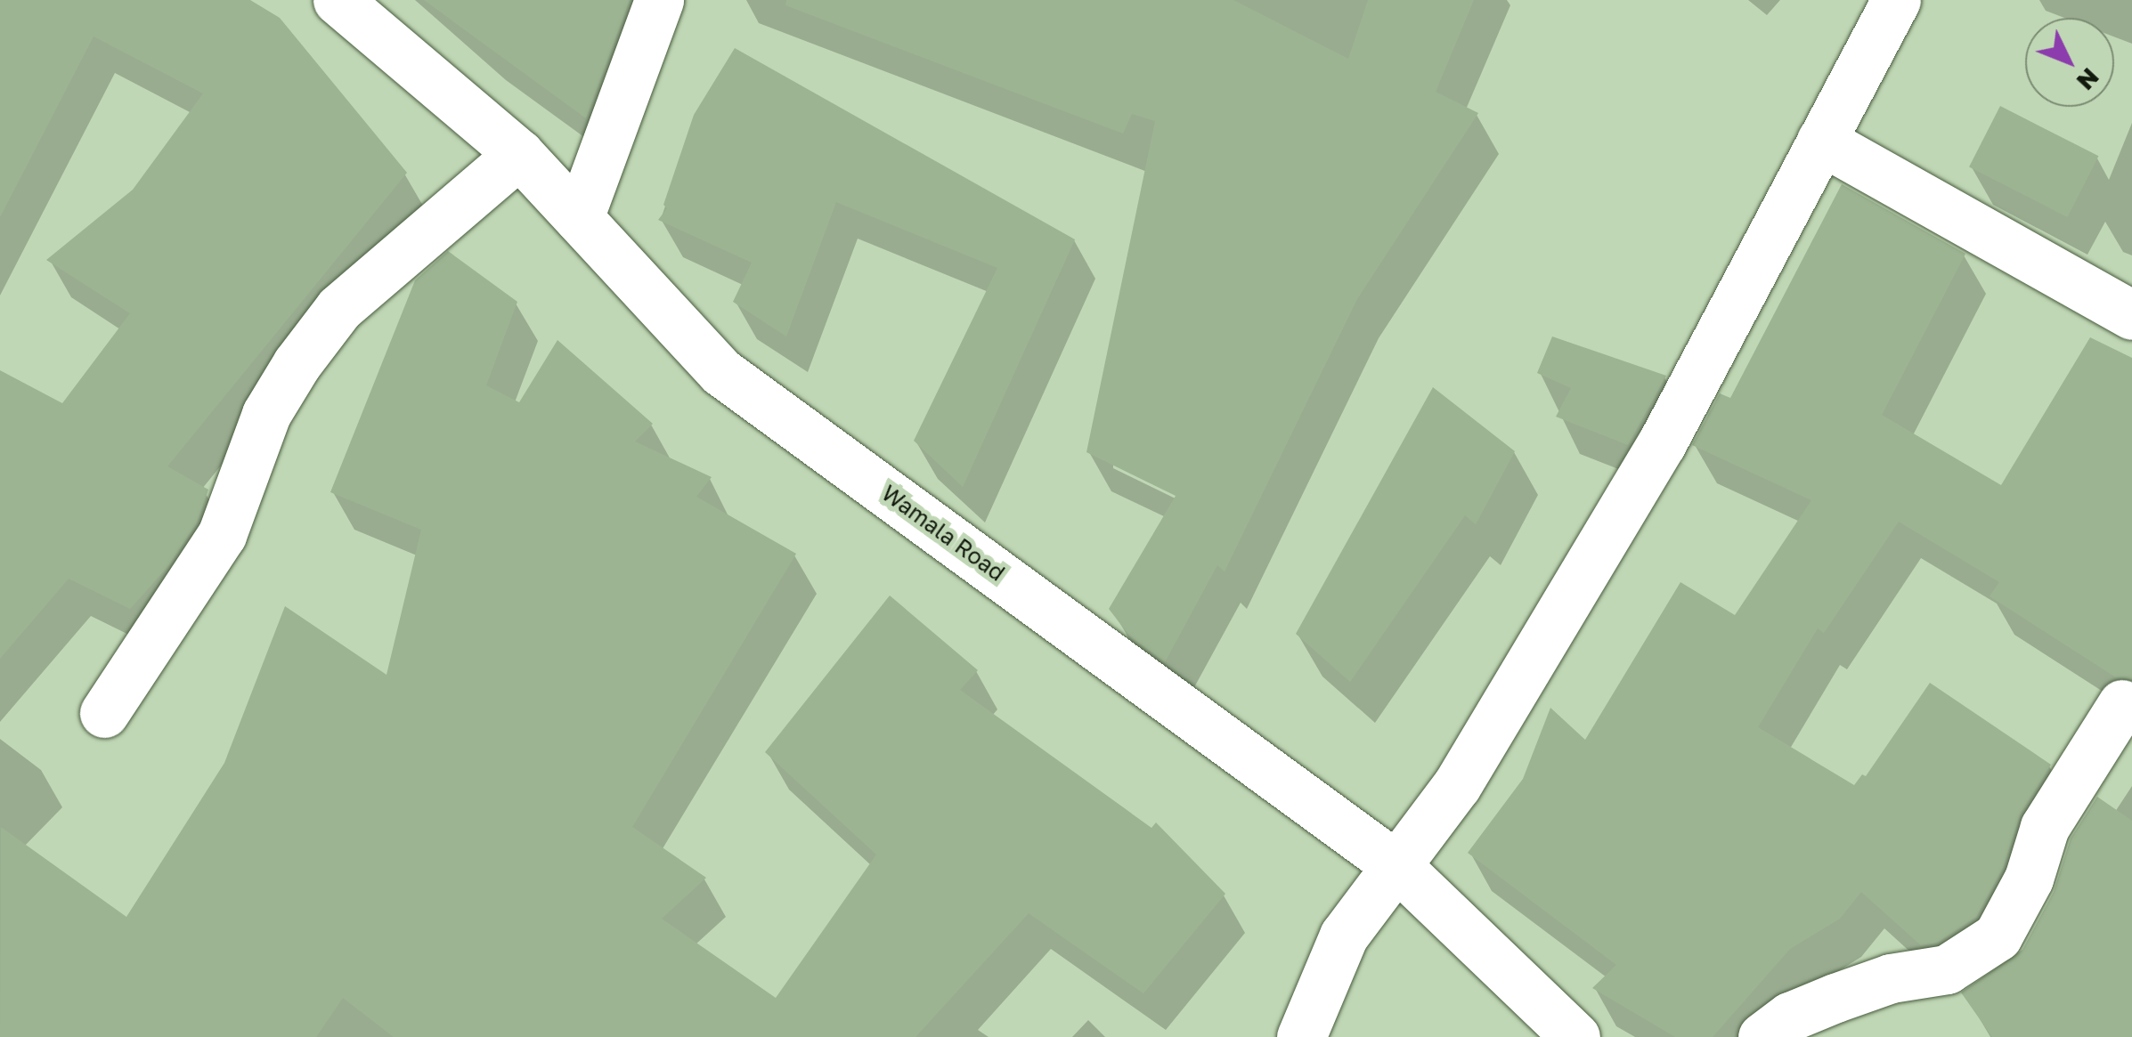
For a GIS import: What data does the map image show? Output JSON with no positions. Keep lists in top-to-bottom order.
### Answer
{
  "streets": {
    "street": ["Wamala Road"]
  },
  "north": "bottom right"
}
